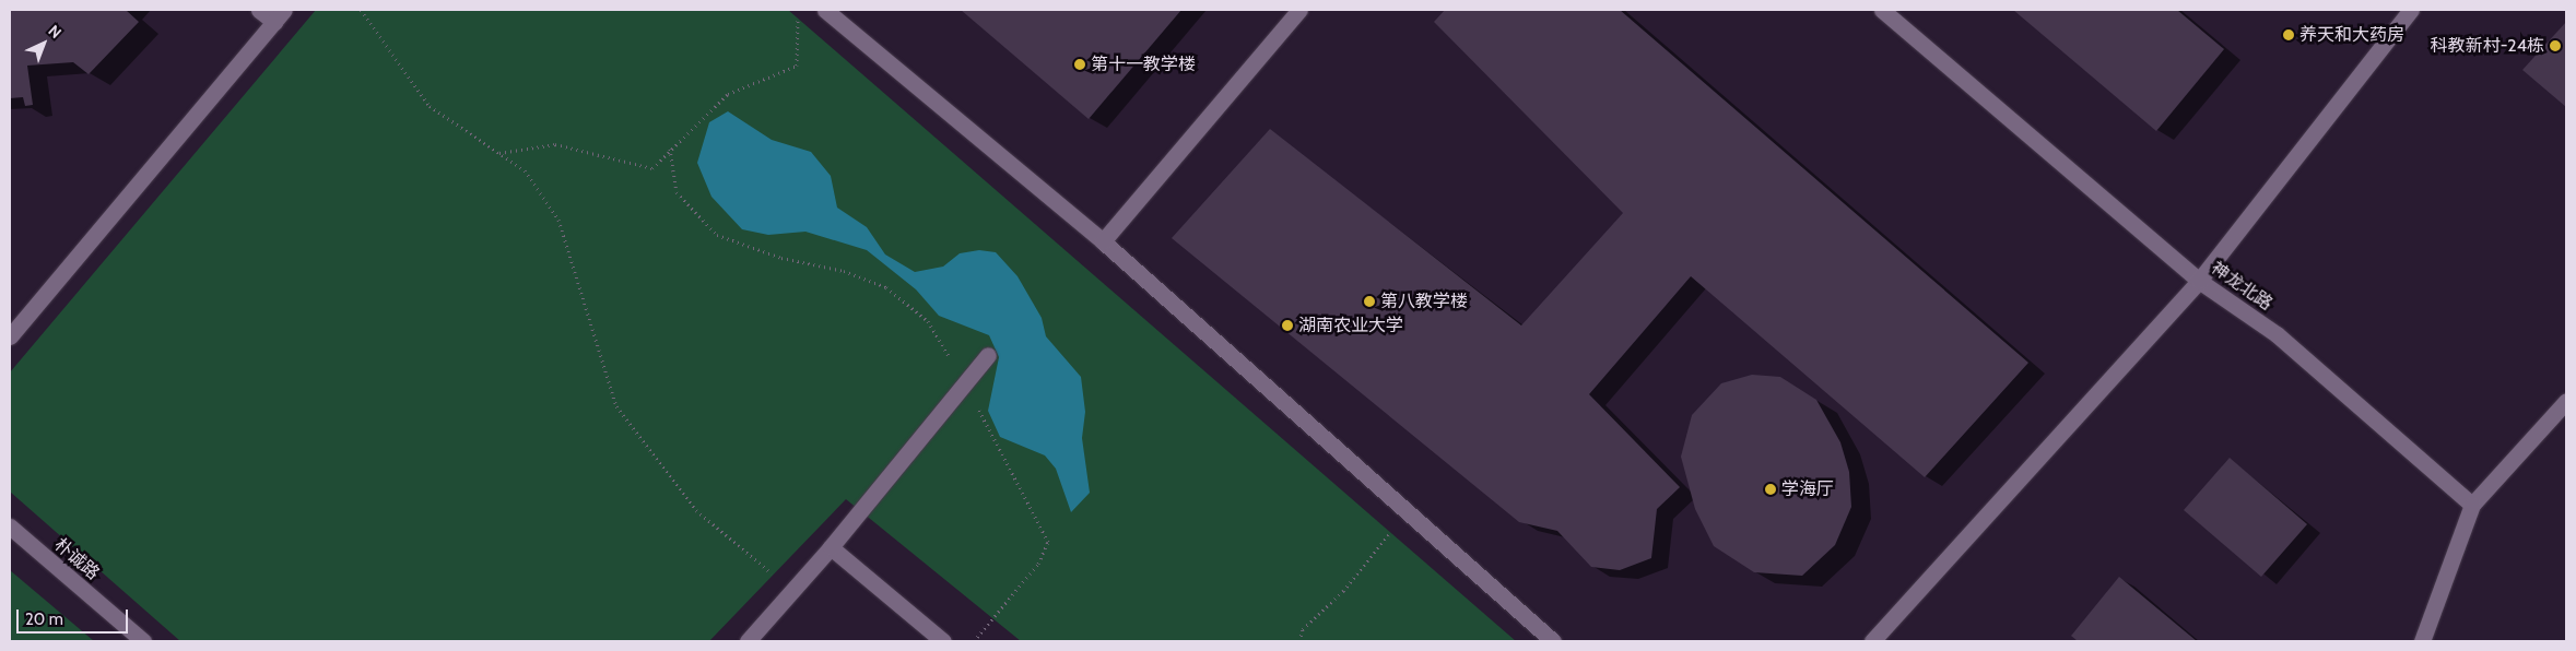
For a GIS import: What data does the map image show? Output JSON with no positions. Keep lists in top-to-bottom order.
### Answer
{
  "streets": {
    "street": ["神龙北路", "朴诚路"]
  },
  "places": [
    "养天和大药房",
    "科教新村-24栋",
    "第十一教学楼",
    "第八教学楼",
    "湖南农业大学",
    "学海厅"
  ],
  "scale_bar": "20 m",
  "north": "top right"
}
